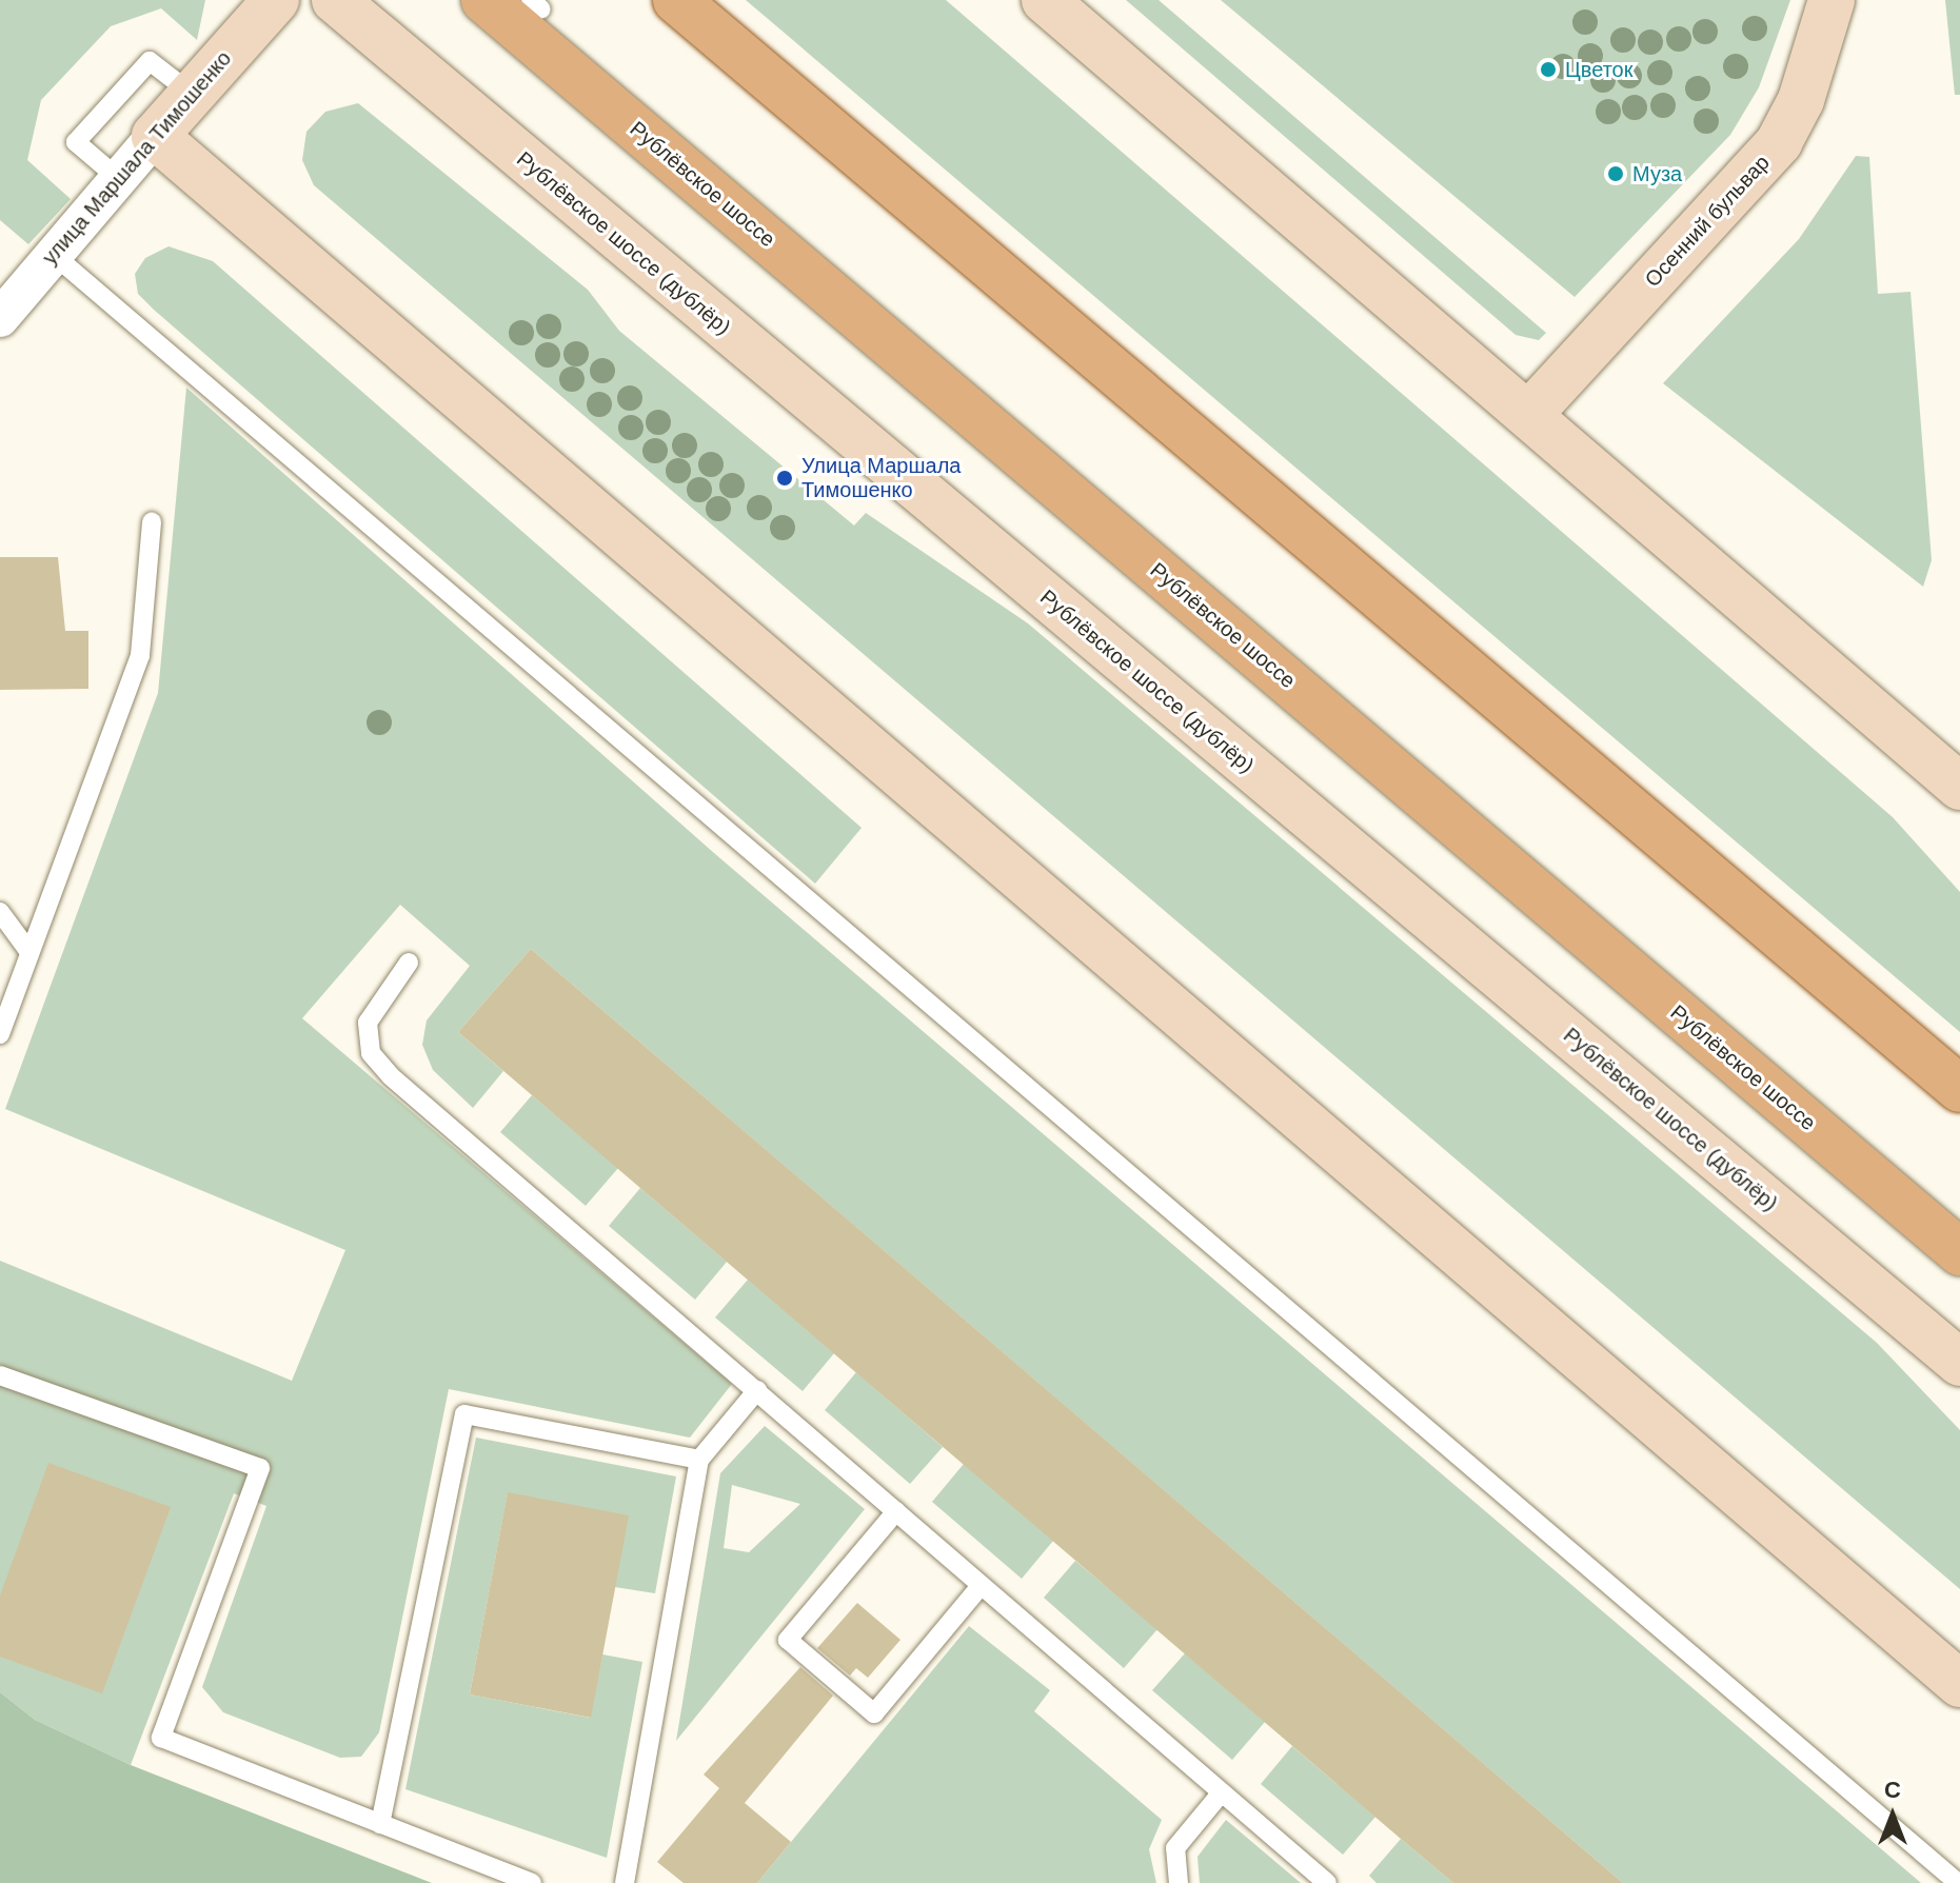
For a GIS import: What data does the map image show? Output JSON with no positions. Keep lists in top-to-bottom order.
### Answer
{
  "streets": {
    "main road": [
      "улица Маршала Тимошенко",
      "Рублёвское шоссе",
      "Осенний бульвар",
      "Рублёвское шоссе (дублёр)"
    ]
  },
  "places": ["Цветок", "Муза", "Улица Маршала Тимошенко"],
  "north": "top"
}
